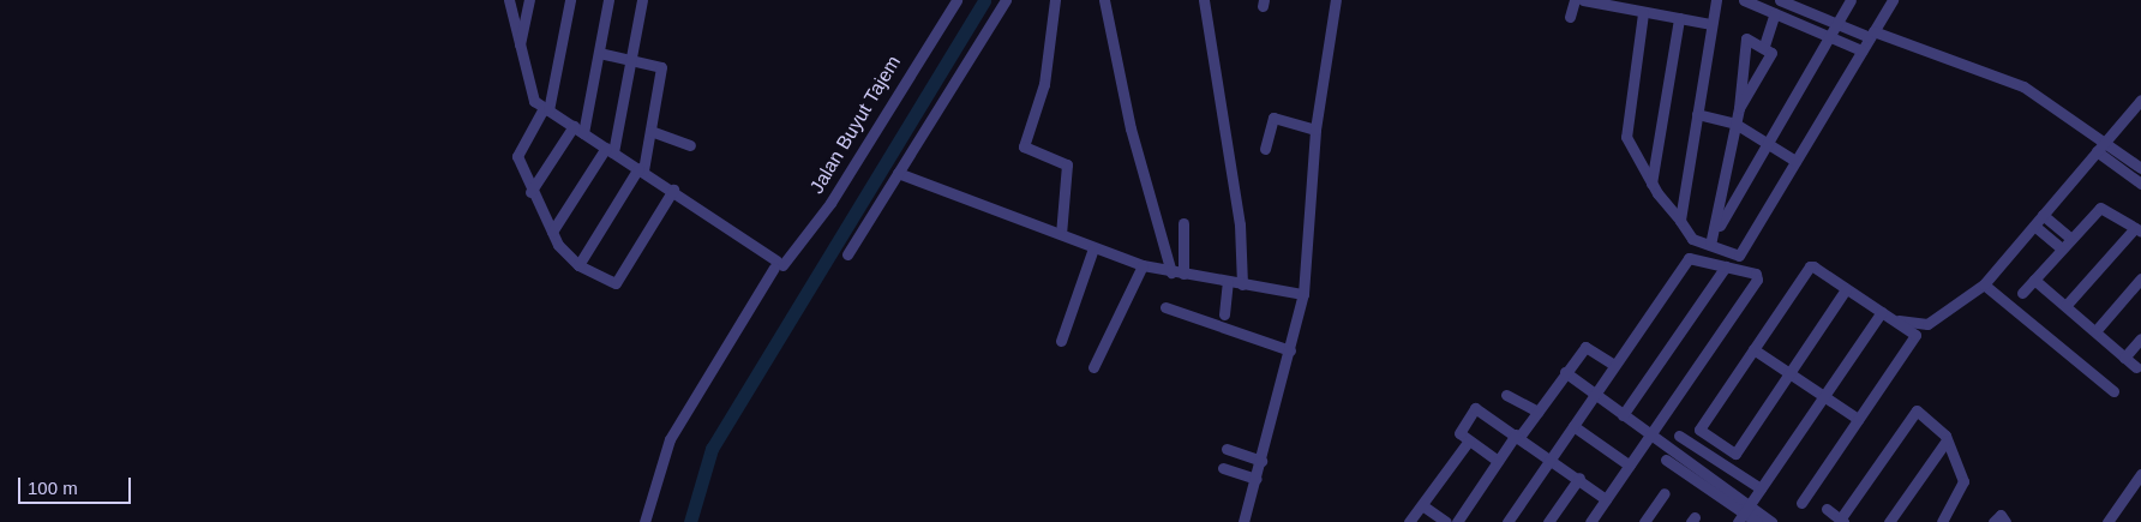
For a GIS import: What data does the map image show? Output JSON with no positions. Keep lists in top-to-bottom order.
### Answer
{
  "streets": {
    "street": ["Jalan Buyut Tajem"]
  },
  "scale_bar": "100 m"
}
